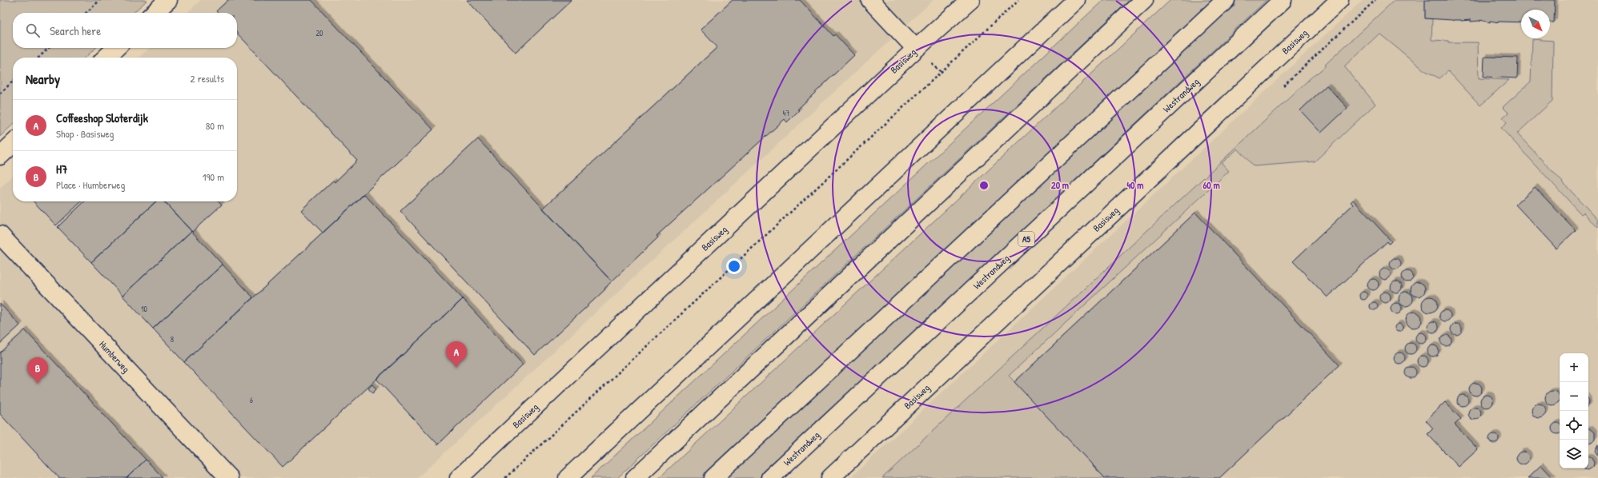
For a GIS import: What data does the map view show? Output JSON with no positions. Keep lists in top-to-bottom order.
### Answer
{
  "streets": {
    "main road": [
      "Basisweg",
      "Westrandweg",
      "A5",
      "Humberweg"
    ]
  },
  "house_numbers": [
    "20",
    "47",
    "10",
    "8",
    "6"
  ],
  "north": "bottom right",
  "page": {
    "search": "Search here",
    "heading": ["Nearby", "2 results"],
    "list": [
      {
        "mark": "A",
        "name": "Coffeeshop Sloterdijk",
        "note": "Shop · Basisweg",
        "value": "80 m"
      },
      {
        "mark": "B",
        "name": "H7",
        "note": "Place · Humberweg",
        "value": "190 m"
      }
    ],
    "pins": ["A", "B"],
    "map_buttons": ["+", "−"]
  },
  "rings": ["20 m", "40 m", "60 m"]
}
